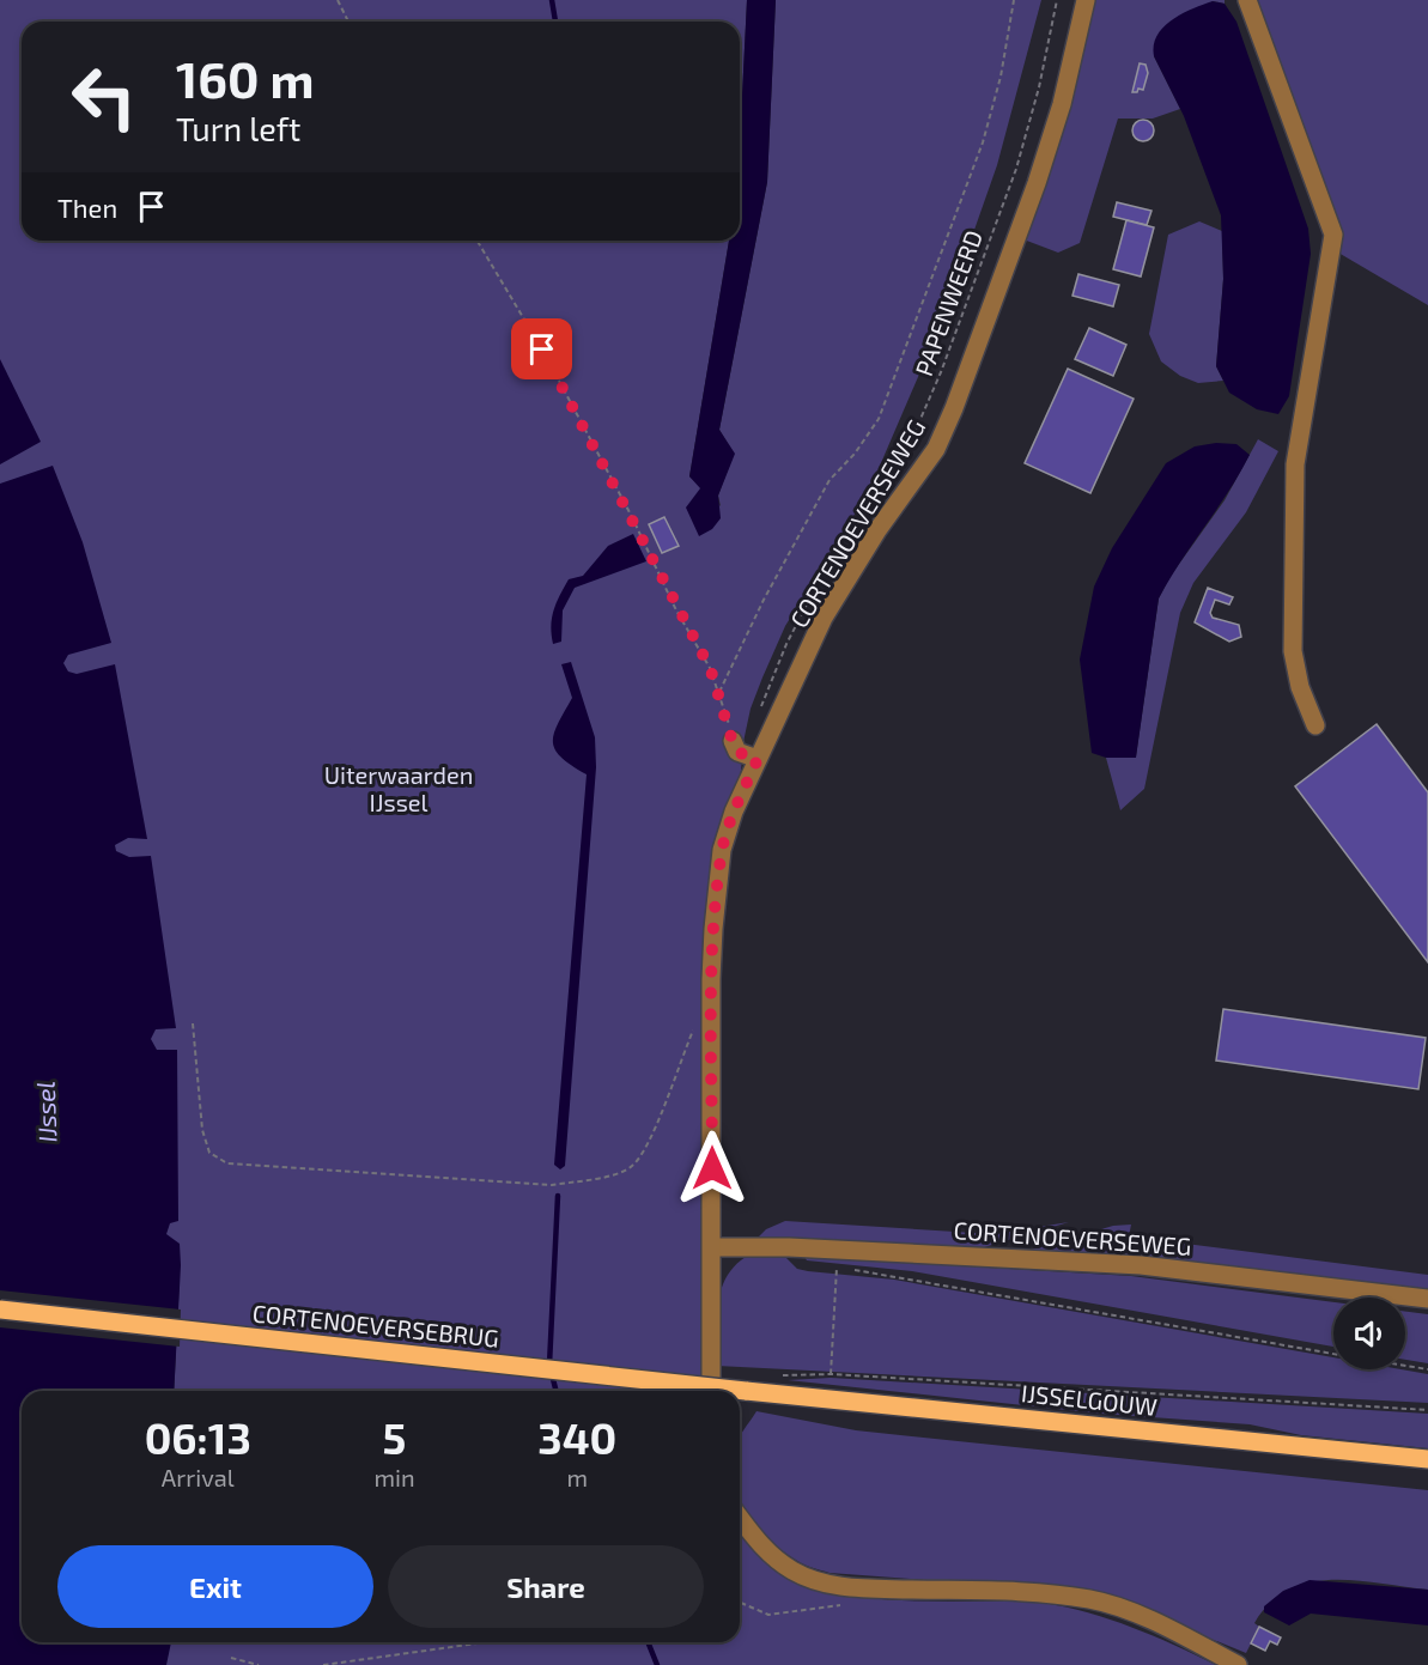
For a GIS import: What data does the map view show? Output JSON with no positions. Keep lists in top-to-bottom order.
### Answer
{
  "streets": {
    "main road": ["CORTENOEVERSEBRUG", "IJSSELGOUW"],
    "street": ["CORTENOEVERSEWEG"],
    "path": ["PAPENWEERD"]
  },
  "crossings": [
    ["CORTENOEVERSEBRUG", "IJSSELGOUW"]
  ],
  "water": ["IJssel"],
  "parks": ["Uiterwaarden IJssel"],
  "page": {
    "turn": ["160 m", "Turn left"],
    "then": "Then",
    "eta": [
      "06:13",
      "Arrival",
      "5",
      "min",
      "340",
      "m"
    ],
    "buttons": ["Exit", "Share"]
  }
}
